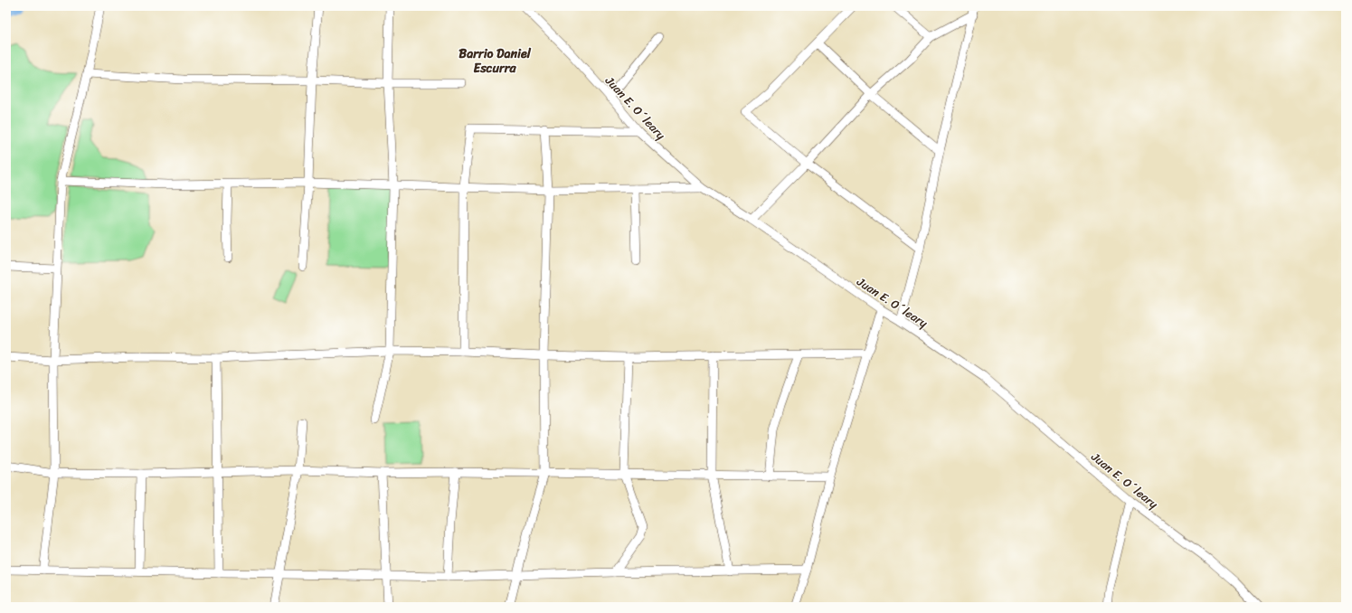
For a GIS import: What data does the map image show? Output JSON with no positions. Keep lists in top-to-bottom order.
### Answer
{
  "streets": {
    "street": ["Juan E. O´leary"]
  },
  "districts": ["Barrio Daniel Escurra"]
}
